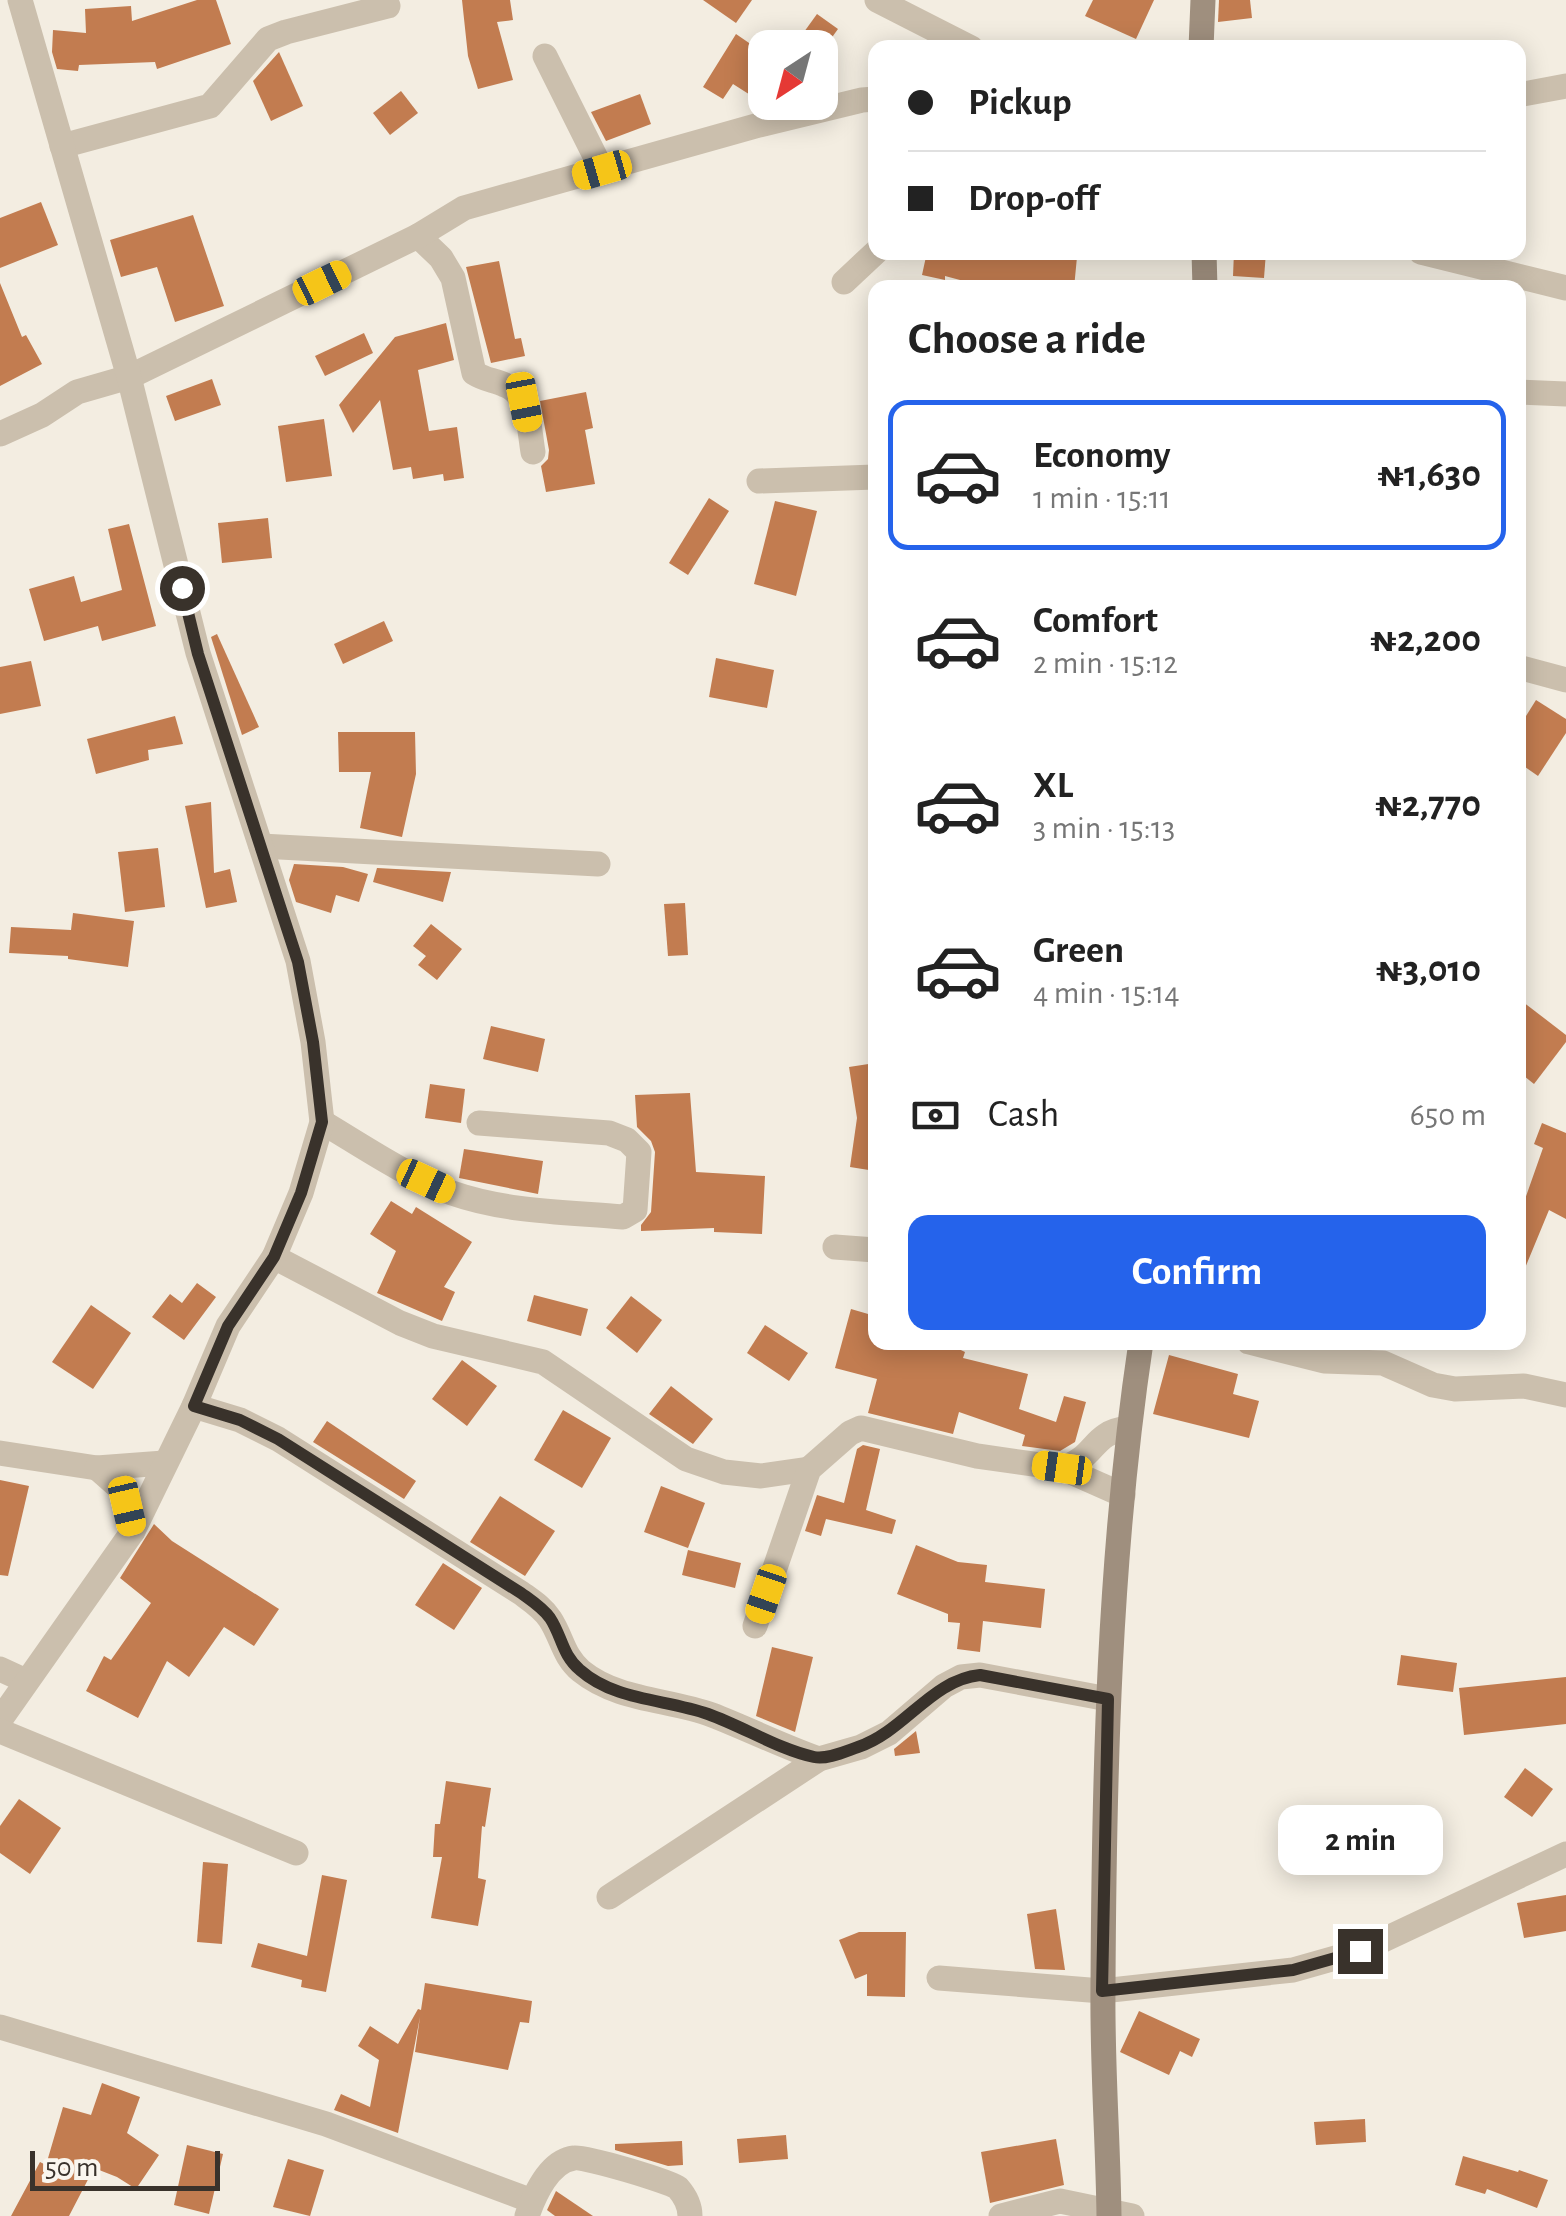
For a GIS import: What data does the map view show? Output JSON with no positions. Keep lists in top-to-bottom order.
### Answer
{
  "scale_bar": "50 m",
  "north": "bottom left",
  "page": {
    "banner": ["Pickup", "Drop-off"],
    "heading": "Choose a ride",
    "list": [
      {
        "name": "Economy",
        "note": "1 min · 15:11",
        "value": "₦1,630"
      },
      {
        "name": "Comfort",
        "note": "2 min · 15:12",
        "value": "₦2,200"
      },
      {
        "name": "XL",
        "note": "3 min · 15:13",
        "value": "₦2,770"
      },
      {
        "name": "Green",
        "note": "4 min · 15:14",
        "value": "₦3,010"
      }
    ],
    "pay": ["Cash", "650 m"],
    "buttons": "Confirm",
    "bubble": "2 min",
    "scale": "50 m"
  }
}
